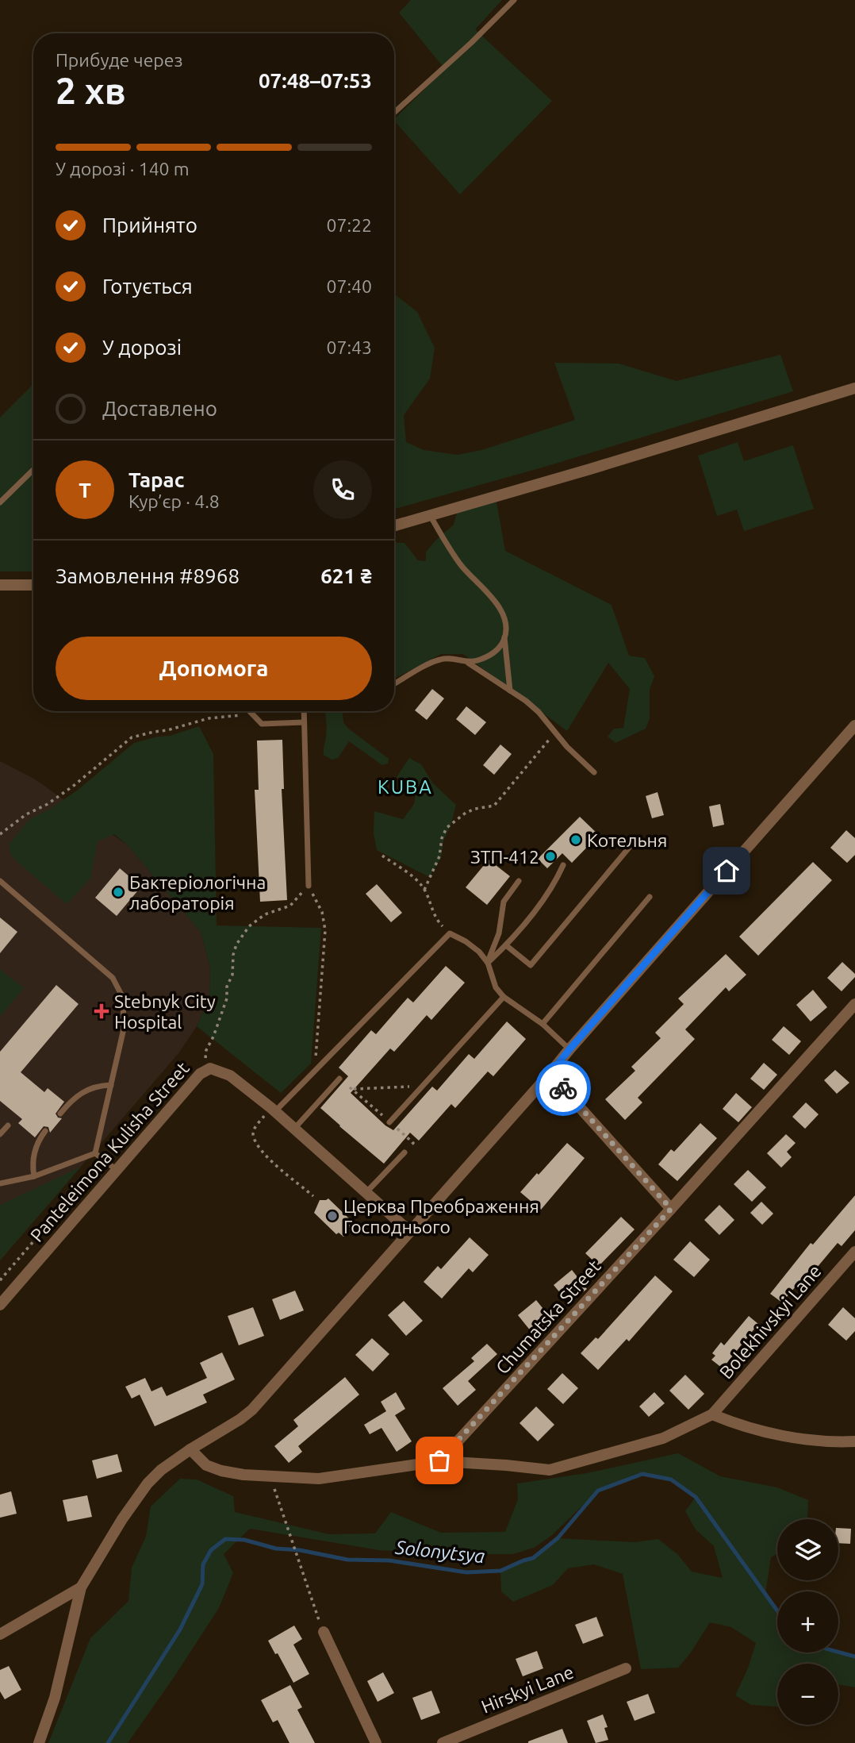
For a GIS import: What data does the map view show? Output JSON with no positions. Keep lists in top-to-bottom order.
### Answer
{
  "streets": {
    "street": [
      "Panteleimona Kulisha Street",
      "Chumatska Street",
      "Bolekhivskyi Lane",
      "Hirskyi Lane"
    ]
  },
  "crossings": [
    ["Chumatska Street", "Bolekhivskyi Lane"]
  ],
  "districts": ["KUBA"],
  "water": ["Solonytsya"],
  "places": {
    "other": [
      "Котельня",
      "ЗТП-412",
      "Бактеріологічна лабораторія",
      "Церква Преображення Господнього"
    ],
    "health": ["Stebnyk City Hospital"]
  },
  "page": {
    "heading": ["2 хв", "Прибуде через", "07:48–07:53"],
    "panel": [
      "Тарас",
      "Кур’єр · 4.8",
      "Замовлення #8968",
      "621 ₴"
    ],
    "bar": "У дорозі · 140 m",
    "list": [
      ["Прийнято", "07:22"],
      ["Готується", "07:40"],
      ["У дорозі", "07:43"],
      "Доставлено"
    ],
    "round": "Т",
    "buttons": "Допомога",
    "map_buttons": ["+", "−"]
  }
}
